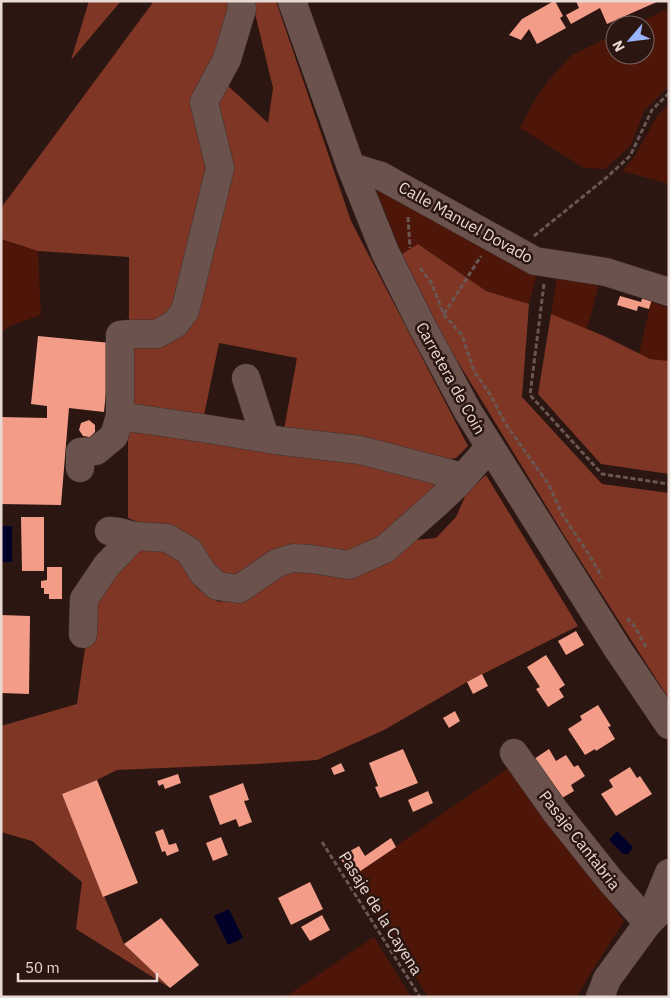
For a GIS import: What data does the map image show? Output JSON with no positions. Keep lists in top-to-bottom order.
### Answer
{
  "streets": {
    "street": ["Calle Manuel Dovado", "Carretera de Coín", "Pasaje Cantabria"],
    "path": ["Pasaje de la Cayena"]
  },
  "crossings": [
    ["Calle Manuel Dovado", "Carretera de Coín"]
  ],
  "scale_bar": "50 m",
  "north": "bottom left"
}
